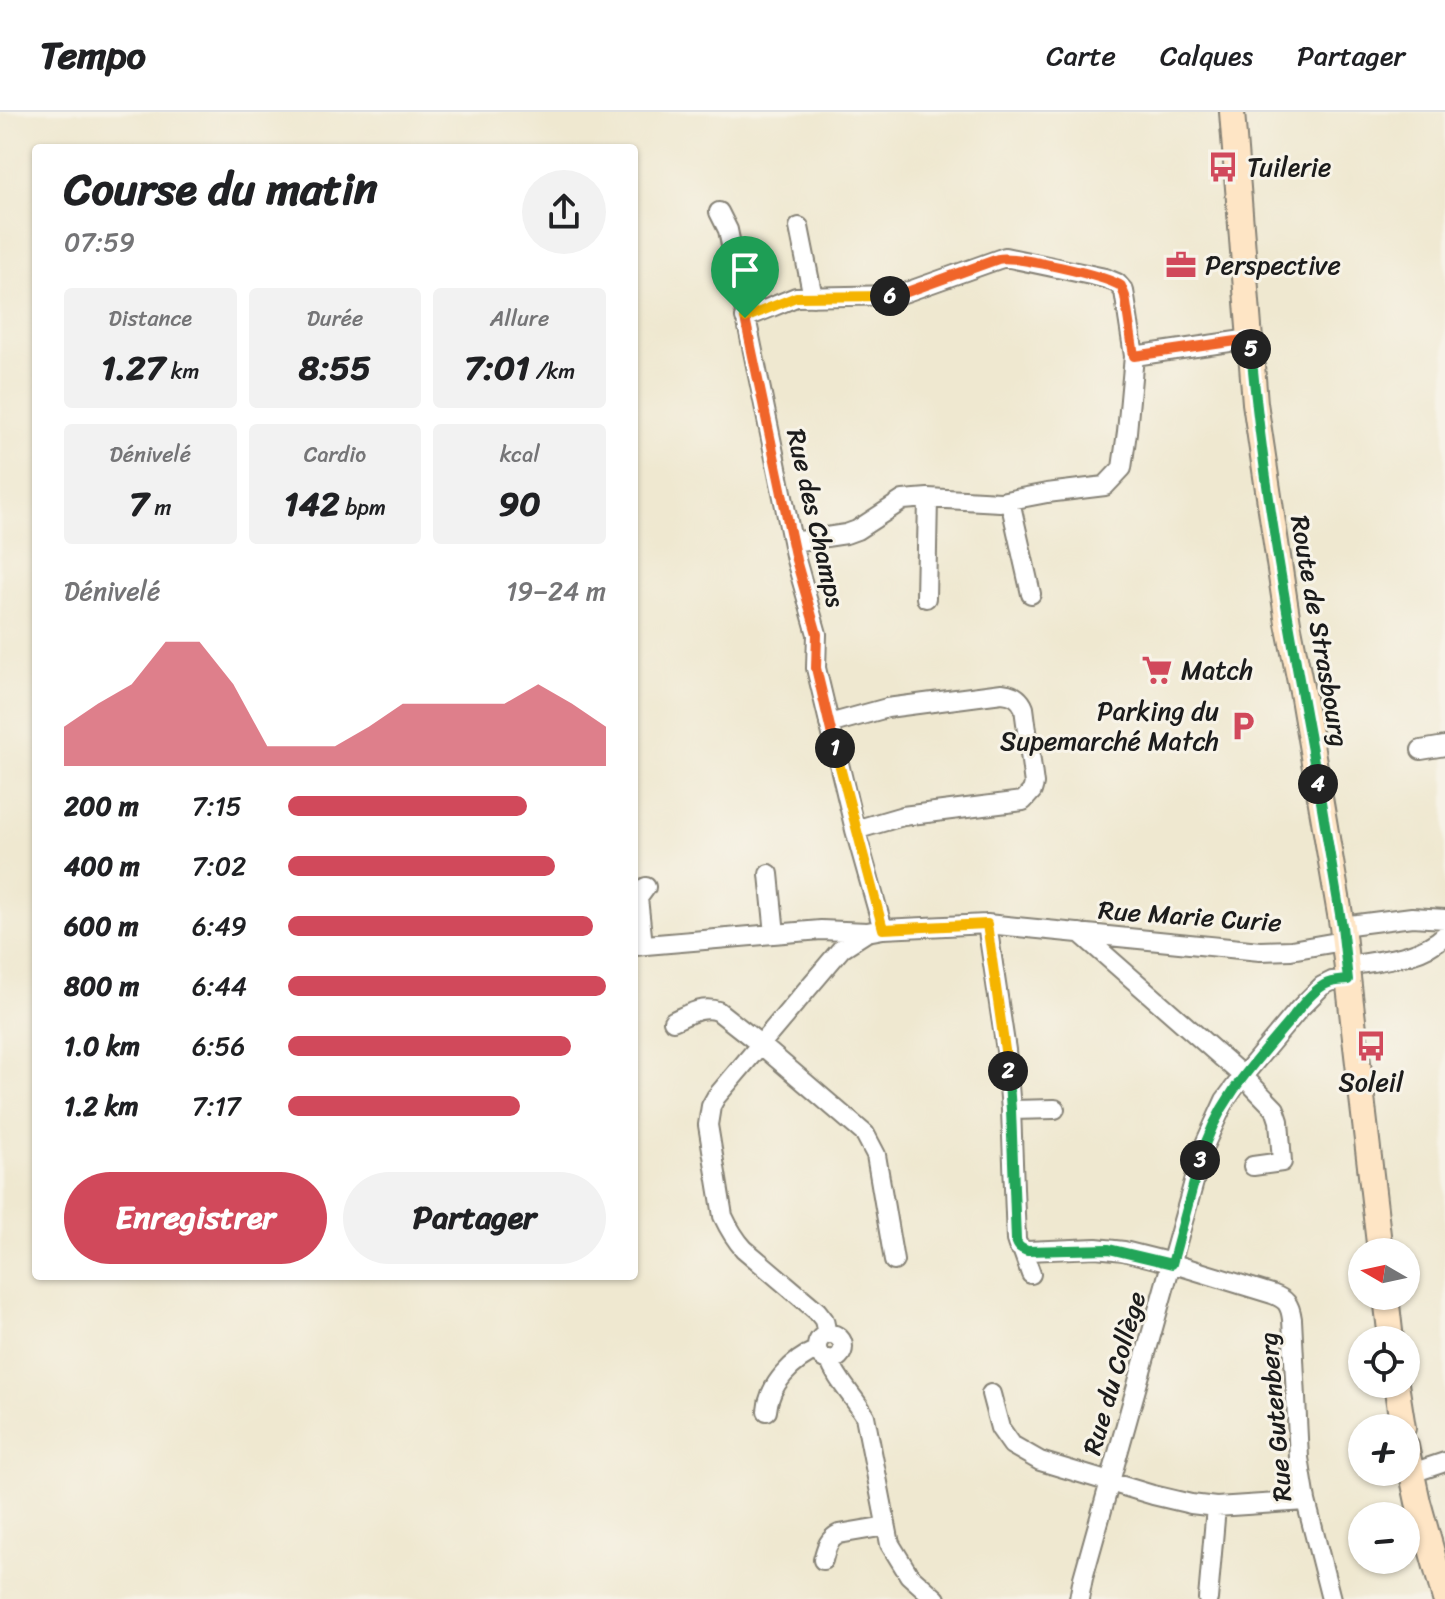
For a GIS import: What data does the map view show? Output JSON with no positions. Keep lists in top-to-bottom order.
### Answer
{
  "streets": {
    "main road": ["Route de Strasbourg"],
    "street": [
      "Rue des Champs",
      "Rue Marie Curie",
      "Rue du Collège",
      "Rue Gutenberg"
    ]
  },
  "crossings": [
    ["Rue des Champs", "Rue Marie Curie"],
    ["Route de Strasbourg", "Rue Marie Curie"],
    ["Route de Strasbourg", "Rue du Collège"],
    ["Rue Marie Curie", "Rue du Collège"],
    ["Rue du Collège", "Rue Gutenberg"]
  ],
  "places": {
    "bus stop": ["Tuilerie", "Soleil"],
    "office": ["Perspective"],
    "supermarket": ["Match"],
    "parking": ["Parking du Supemarché Match"]
  },
  "north": "left",
  "page": {
    "header": "Tempo",
    "nav": ["Carte", "Calques", "Partager"],
    "heading": ["Course du matin", "07:59"],
    "pins": [
      "6",
      "5",
      "1",
      "4",
      "2",
      "3"
    ],
    "stats": [
      ["Distance", "1.27 km"],
      ["Durée", "8:55"],
      ["Allure", "7:01 /km"],
      ["Dénivelé", "7 m"],
      ["Cardio", "142 bpm"],
      ["kcal", "90"]
    ],
    "chart": ["Dénivelé", "19–24 m"],
    "list": [
      {
        "name": "200 m",
        "note": "7:15"
      },
      {
        "name": "400 m",
        "note": "7:02"
      },
      {
        "name": "600 m",
        "note": "6:49"
      },
      {
        "name": "800 m",
        "note": "6:44"
      },
      {
        "name": "1.0 km",
        "note": "6:56"
      },
      {
        "name": "1.2 km",
        "note": "7:17"
      }
    ],
    "buttons": ["Enregistrer", "Partager"],
    "map_buttons": ["+", "−"]
  }
}
